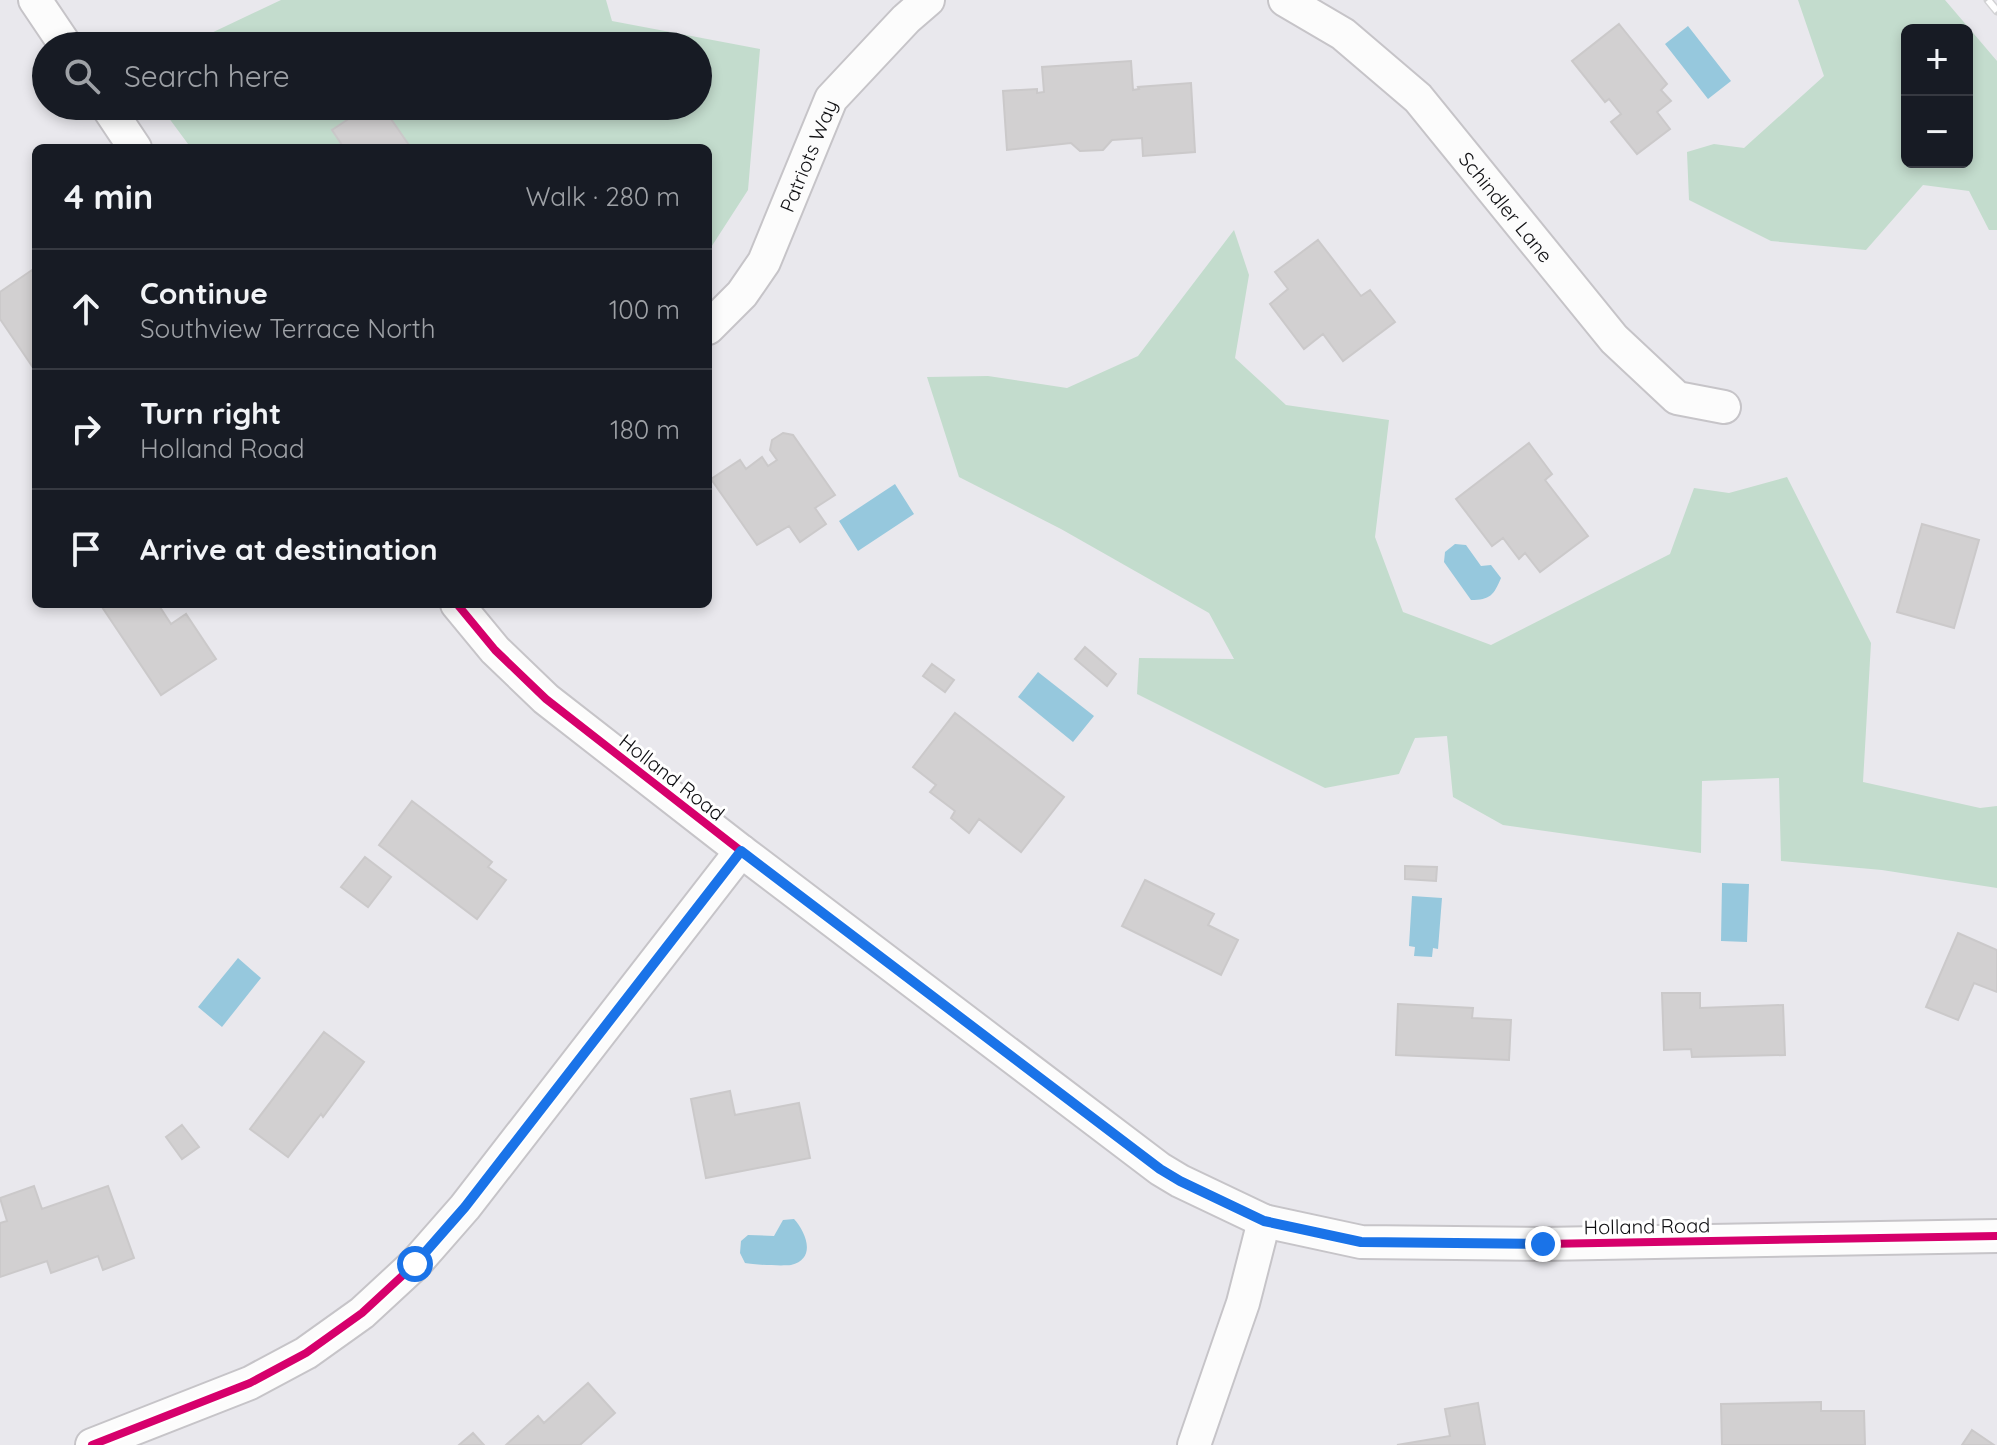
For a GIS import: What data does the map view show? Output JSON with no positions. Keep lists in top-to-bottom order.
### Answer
{
  "streets": {
    "street": ["Patriots Way", "Schindler Lane", "Holland Road"]
  },
  "page": {
    "map_buttons": ["+", "−"],
    "search": "Search here",
    "heading": ["4 min", "Walk · 280 m"],
    "list": [
      ["Continue", "Southview Terrace North", "100 m"],
      ["Turn right", "Holland Road", "180 m"],
      "Arrive at destination"
    ]
  }
}
